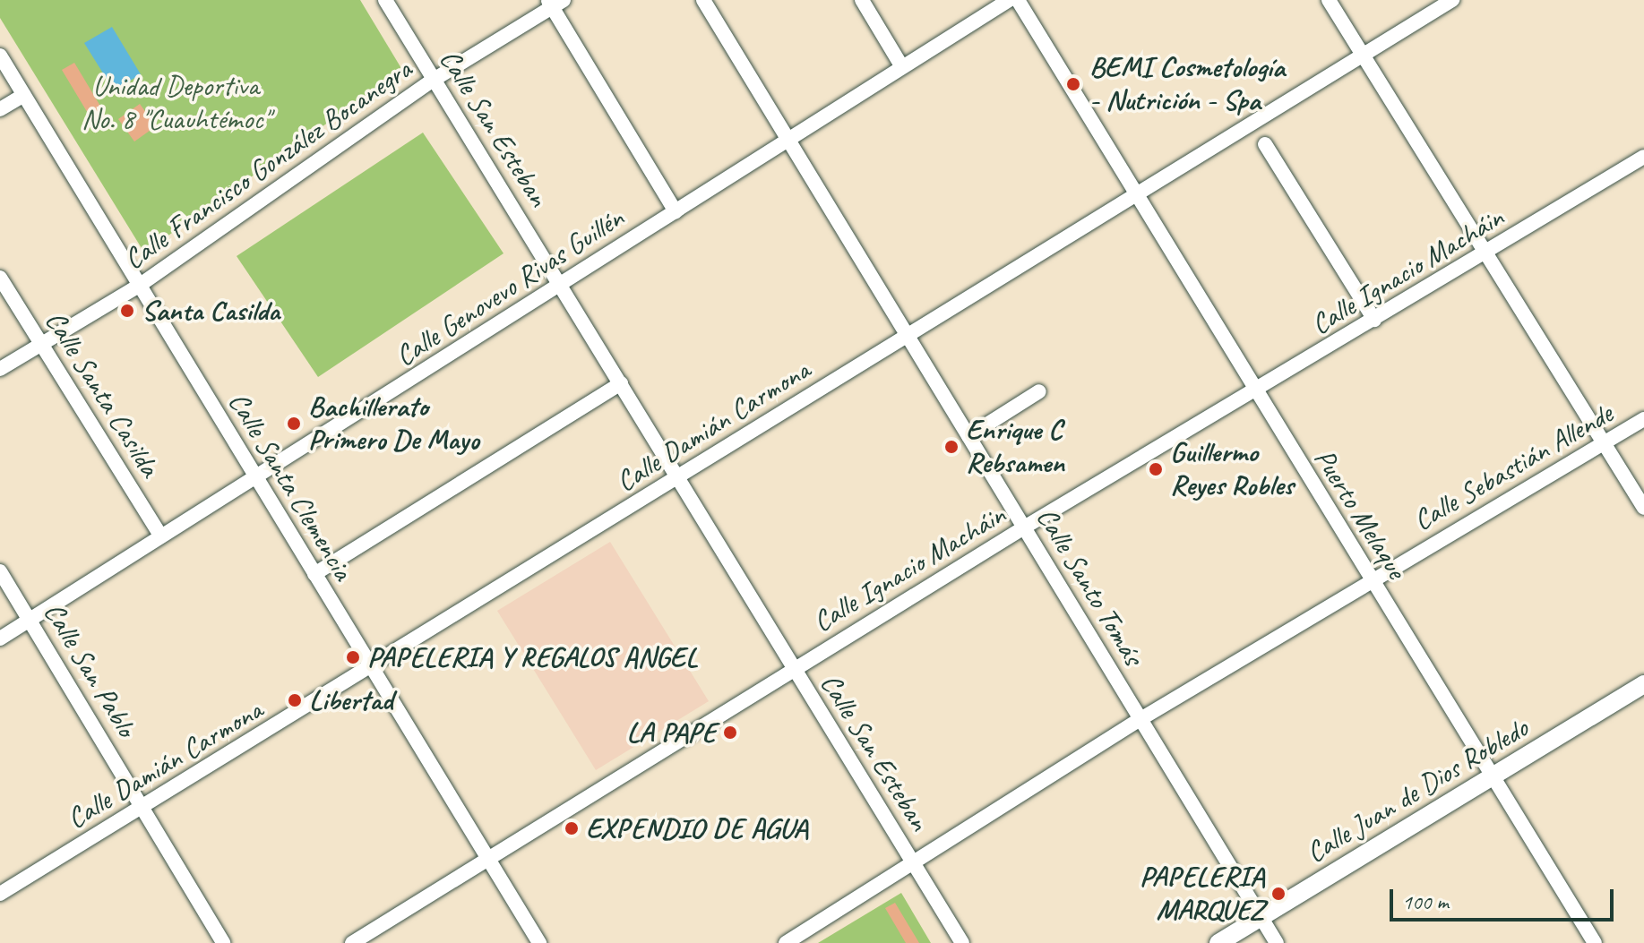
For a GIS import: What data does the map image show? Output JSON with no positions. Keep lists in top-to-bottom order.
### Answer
{
  "streets": {
    "street": [
      "Calle San Esteban",
      "Calle Francisco González Bocanegra",
      "Calle Ignacio Macháin",
      "Calle Genovevo Rivas Guillén",
      "Calle Santa Casilda",
      "Calle Damián Carmona",
      "Calle Sebastián Allende",
      "Calle Santa Clemencia",
      "Puerto Melaque",
      "Calle Santo Tomás",
      "Calle San Pablo",
      "Calle Juan de Dios Robledo"
    ]
  },
  "crossings": [
    ["Calle San Esteban", "Calle Francisco González Bocanegra"],
    ["Calle San Esteban", "Calle Ignacio Macháin"],
    ["Calle San Esteban", "Calle Genovevo Rivas Guillén"],
    ["Calle San Esteban", "Calle Damián Carmona"],
    ["Calle San Esteban", "Calle Sebastián Allende"],
    ["Calle Francisco González Bocanegra", "Calle Santa Casilda"],
    ["Calle Francisco González Bocanegra", "Calle Santa Clemencia"],
    ["Calle Ignacio Macháin", "Calle Santa Clemencia"],
    ["Calle Ignacio Macháin", "Puerto Melaque"],
    ["Calle Ignacio Macháin", "Calle Santo Tomás"],
    ["Calle Genovevo Rivas Guillén", "Calle Santa Casilda"],
    ["Calle Genovevo Rivas Guillén", "Calle Santa Clemencia"],
    ["Calle Genovevo Rivas Guillén", "Calle Santo Tomás"],
    ["Calle Genovevo Rivas Guillén", "Calle San Pablo"],
    ["Calle Damián Carmona", "Calle Santa Clemencia"],
    ["Calle Damián Carmona", "Puerto Melaque"],
    ["Calle Damián Carmona", "Calle Santo Tomás"],
    ["Calle Damián Carmona", "Calle San Pablo"],
    ["Calle Sebastián Allende", "Puerto Melaque"],
    ["Calle Sebastián Allende", "Calle Santo Tomás"],
    ["Puerto Melaque", "Calle Juan de Dios Robledo"],
    ["Calle Santo Tomás", "Calle Juan de Dios Robledo"]
  ],
  "parks": ["Unidad Deportiva No. 8 \"Cuauhtémoc\""],
  "places": [
    "BEMI Cosmetología - Nutrición - Spa",
    "Santa Casilda",
    "Bachillerato Primero De Mayo",
    "Enrique C Rebsamen",
    "Guillermo Reyes Robles",
    "PAPELERIA Y REGALOS ANGEL",
    "Libertad",
    "LA PAPE",
    "EXPENDIO DE AGUA",
    "PAPELERIA MARQUEZ"
  ],
  "scale_bar": "100 m"
}
